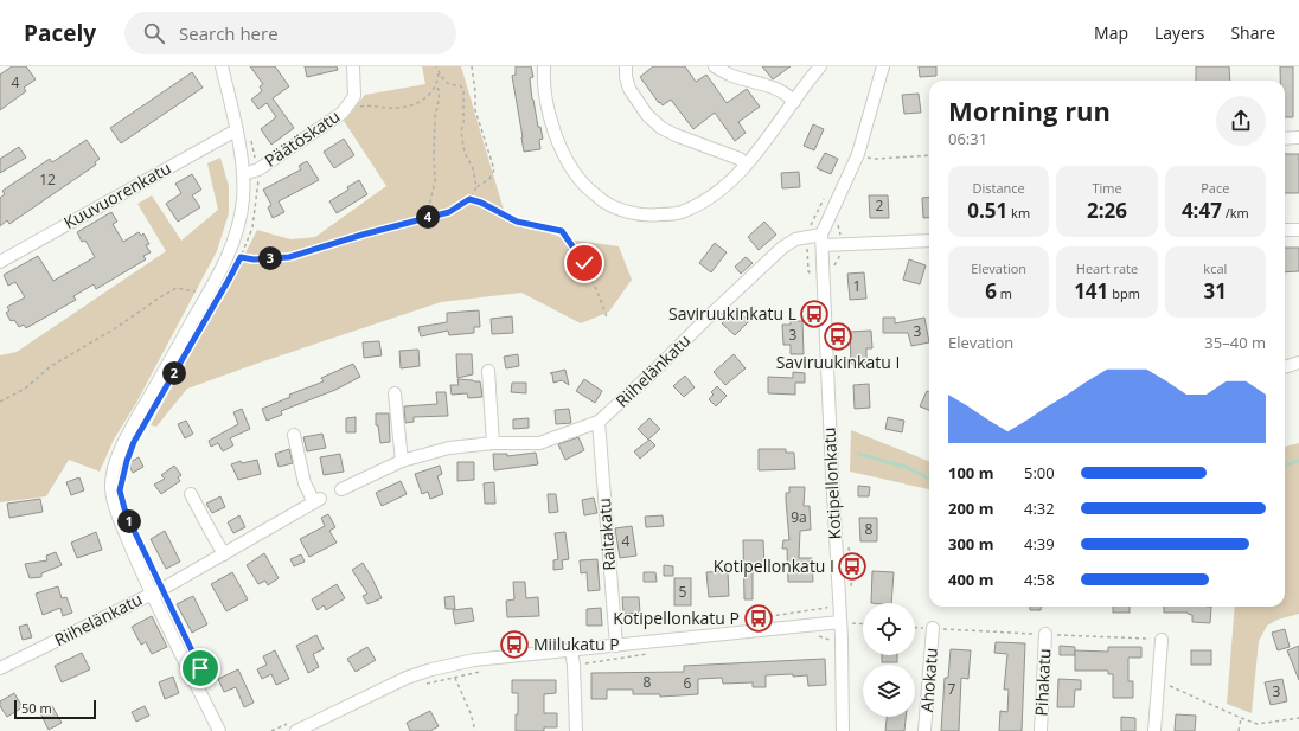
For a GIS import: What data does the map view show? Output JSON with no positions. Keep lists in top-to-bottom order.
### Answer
{
  "streets": {
    "street": [
      "Päätöskatu",
      "Kuuvuorenkatu",
      "Riihelänkatu",
      "Kotipellonkatu",
      "Raitakatu",
      "Ahokatu",
      "Pihakatu"
    ]
  },
  "crossings": [
    ["Riihelänkatu", "Kotipellonkatu"],
    ["Riihelänkatu", "Raitakatu"]
  ],
  "places": {
    "bus stop": [
      "Saviruukinkatu L",
      "Saviruukinkatu I",
      "Kotipellonkatu I",
      "Kotipellonkatu P",
      "Miilukatu P"
    ]
  },
  "house_numbers": [
    "4",
    "12",
    "2",
    "1",
    "3",
    "3",
    "9a",
    "8",
    "4",
    "5",
    "8",
    "6",
    "7",
    "3"
  ],
  "scale_bar": "50 m",
  "page": {
    "header": "Pacely",
    "search": "Search here",
    "nav": ["Map", "Layers", "Share"],
    "heading": ["Morning run", "06:31"],
    "stats": [
      ["Distance", "0.51 km"],
      ["Time", "2:26"],
      ["Pace", "4:47 /km"],
      ["Elevation", "6 m"],
      ["Heart rate", "141 bpm"],
      ["kcal", "31"]
    ],
    "pins": [
      "4",
      "3",
      "2",
      "1"
    ],
    "chart": ["Elevation", "35–40 m"],
    "list": [
      {
        "name": "100 m",
        "note": "5:00"
      },
      {
        "name": "200 m",
        "note": "4:32"
      },
      {
        "name": "300 m",
        "note": "4:39"
      },
      {
        "name": "400 m",
        "note": "4:58"
      }
    ],
    "scale": "50 m"
  }
}
